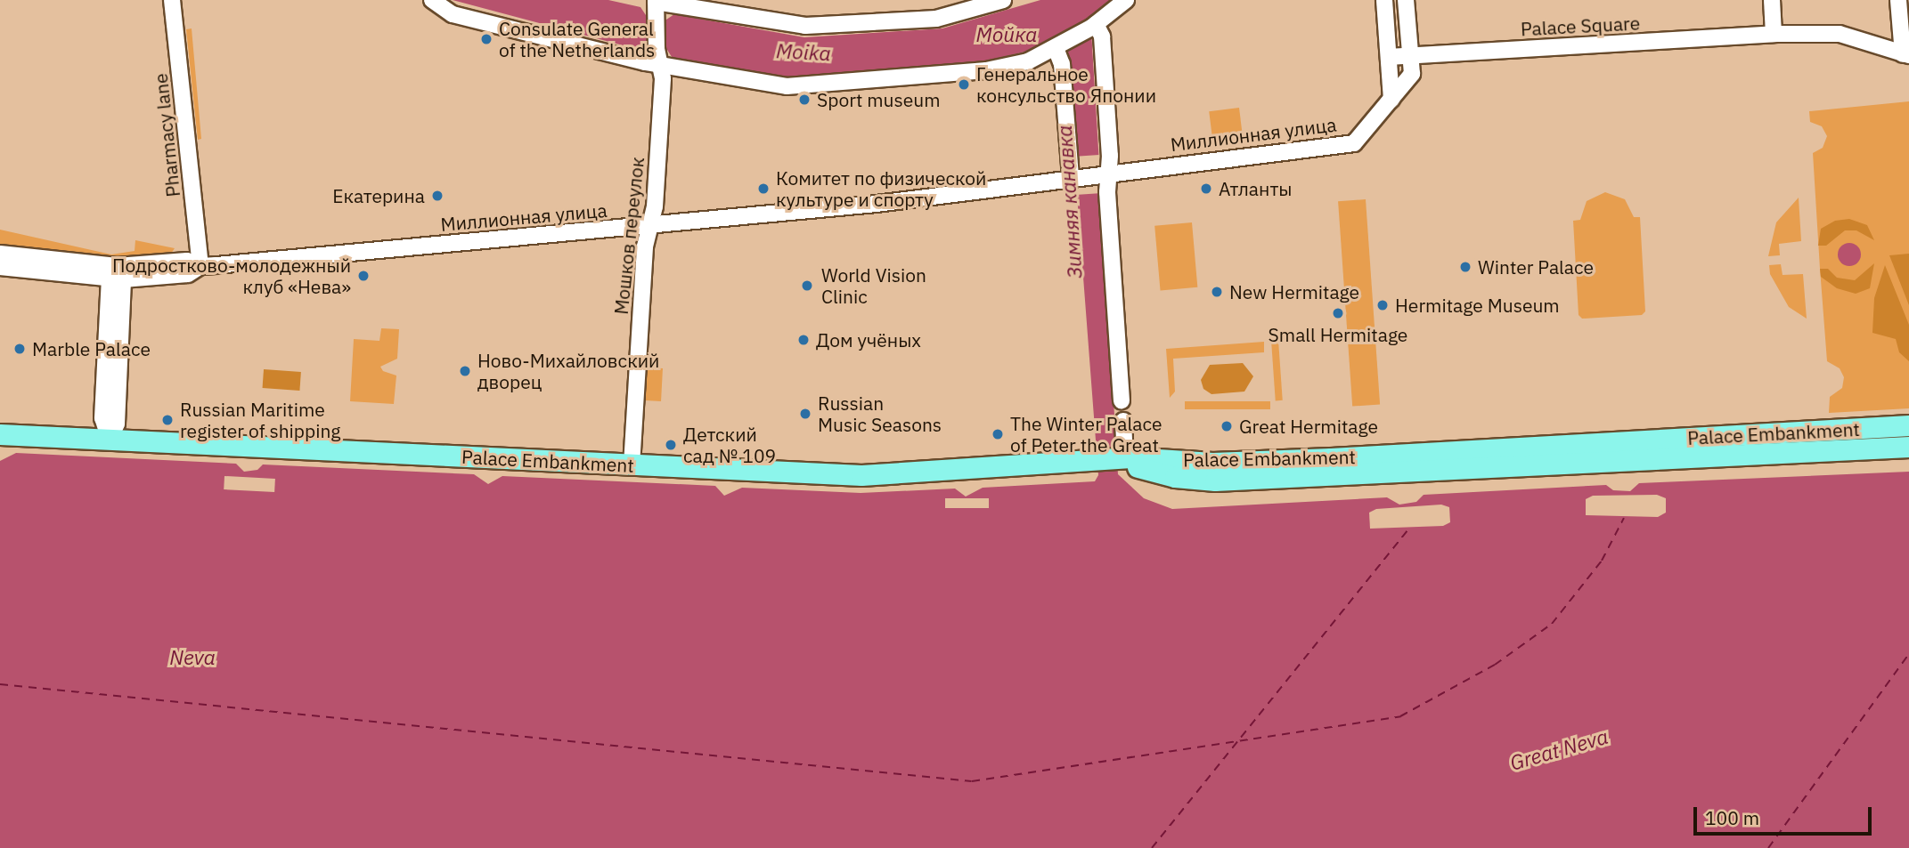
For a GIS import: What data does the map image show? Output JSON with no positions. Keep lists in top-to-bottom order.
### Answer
{
  "streets": {
    "main road": ["Palace Embankment"],
    "street": [
      "Palace Square",
      "Миллионная улица",
      "Pharmacy lane",
      "Мошков переулок"
    ]
  },
  "crossings": [
    ["Palace Square", "Миллионная улица"],
    ["Миллионная улица", "Pharmacy lane"],
    ["Миллионная улица", "Мошков переулок"],
    ["Мошков переулок", "Palace Embankment"]
  ],
  "water": [
    "Мойка",
    "Moika",
    "Зимняя канавка",
    "Neva",
    "Great Neva"
  ],
  "places": [
    "Consulate General of the Netherlands",
    "Генеральное консульство Японии",
    "Sport museum",
    "Комитет по физической культуре и спорту",
    "Атланты",
    "Екатерина",
    "Winter Palace",
    "Подростково-молодежный клуб «Нева»",
    "World Vision Clinic",
    "New Hermitage",
    "Hermitage Museum",
    "Small Hermitage",
    "Дом учёных",
    "Marble Palace",
    "Ново-Михайловский дворец",
    "Russian Music Seasons",
    "Russian Maritime register of shipping",
    "Great Hermitage",
    "The Winter Palace of Peter the Great",
    "Детский сад № 109"
  ],
  "scale_bar": "100 m"
}
